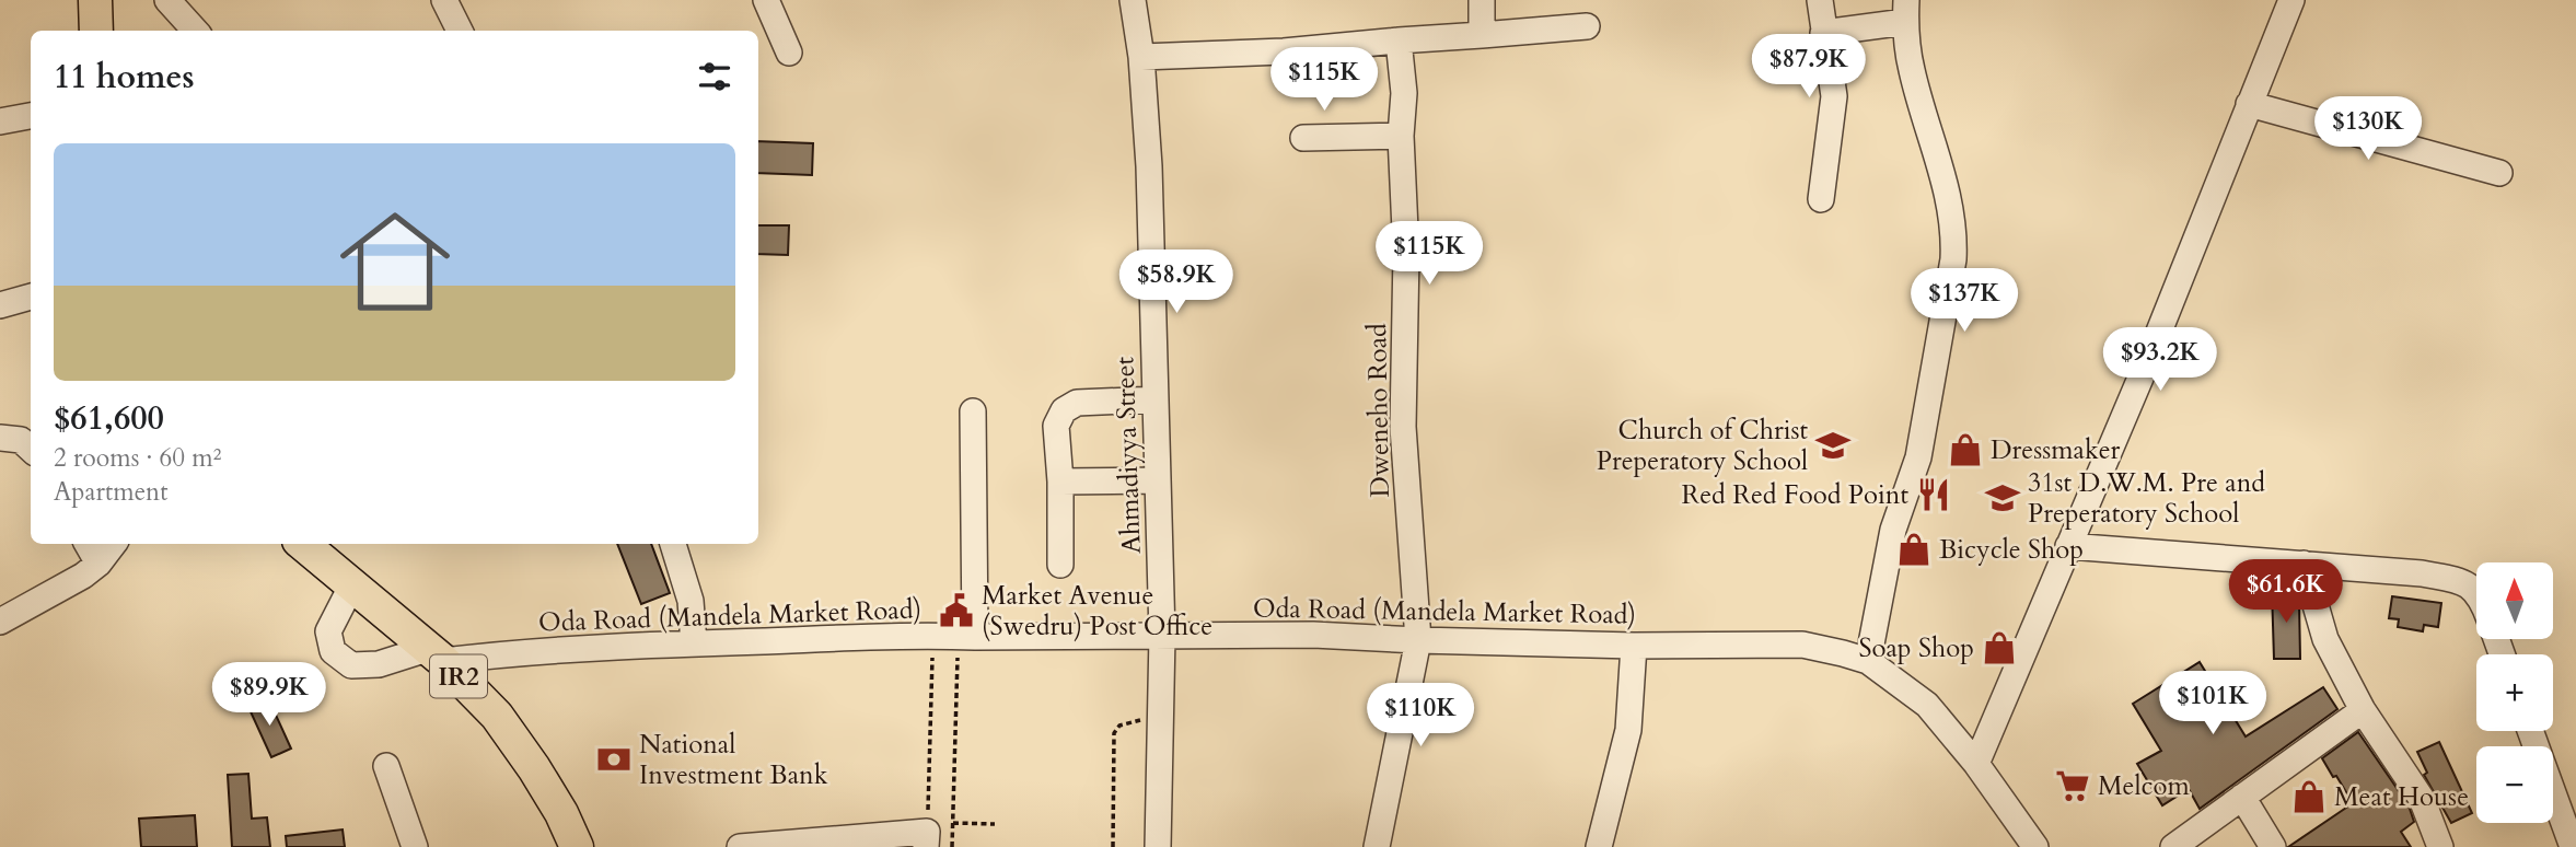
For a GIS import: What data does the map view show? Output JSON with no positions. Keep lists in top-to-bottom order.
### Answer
{
  "streets": {
    "main road": ["IR2"],
    "street": ["Dweneho Road", "Ahmadiyya Street", "Oda Road (Mandela Market Road)"]
  },
  "crossings": [
    ["Dweneho Road", "Oda Road (Mandela Market Road)"],
    ["Ahmadiyya Street", "Oda Road (Mandela Market Road)"],
    ["Oda Road (Mandela Market Road)", "IR2"]
  ],
  "places": {
    "school or university": ["Church of Christ Preperatory School", "31st D.W.M. Pre and Preperatory School"],
    "shop": [
      "Dressmaker",
      "Bicycle Shop",
      "Soap Shop",
      "Meat House"
    ],
    "restaurant": ["Red Red Food Point"],
    "public building": ["Market Avenue (Swedru) Post Office"],
    "bank": ["National Investment Bank"],
    "supermarket": ["Melcom"]
  },
  "north": "top",
  "page": {
    "heading": "11 homes",
    "price": [
      "$87.9K",
      "$115K",
      "$130K",
      "$115K",
      "$58.9K",
      "$137K",
      "$93.2K",
      "$61.6K",
      "$89.9K",
      "$101K",
      "$110K"
    ],
    "list": [
      {
        "name": "$61,600",
        "note": "2 rooms · 60 m² · Apartment"
      }
    ],
    "map_buttons": ["+", "−"]
  }
}
